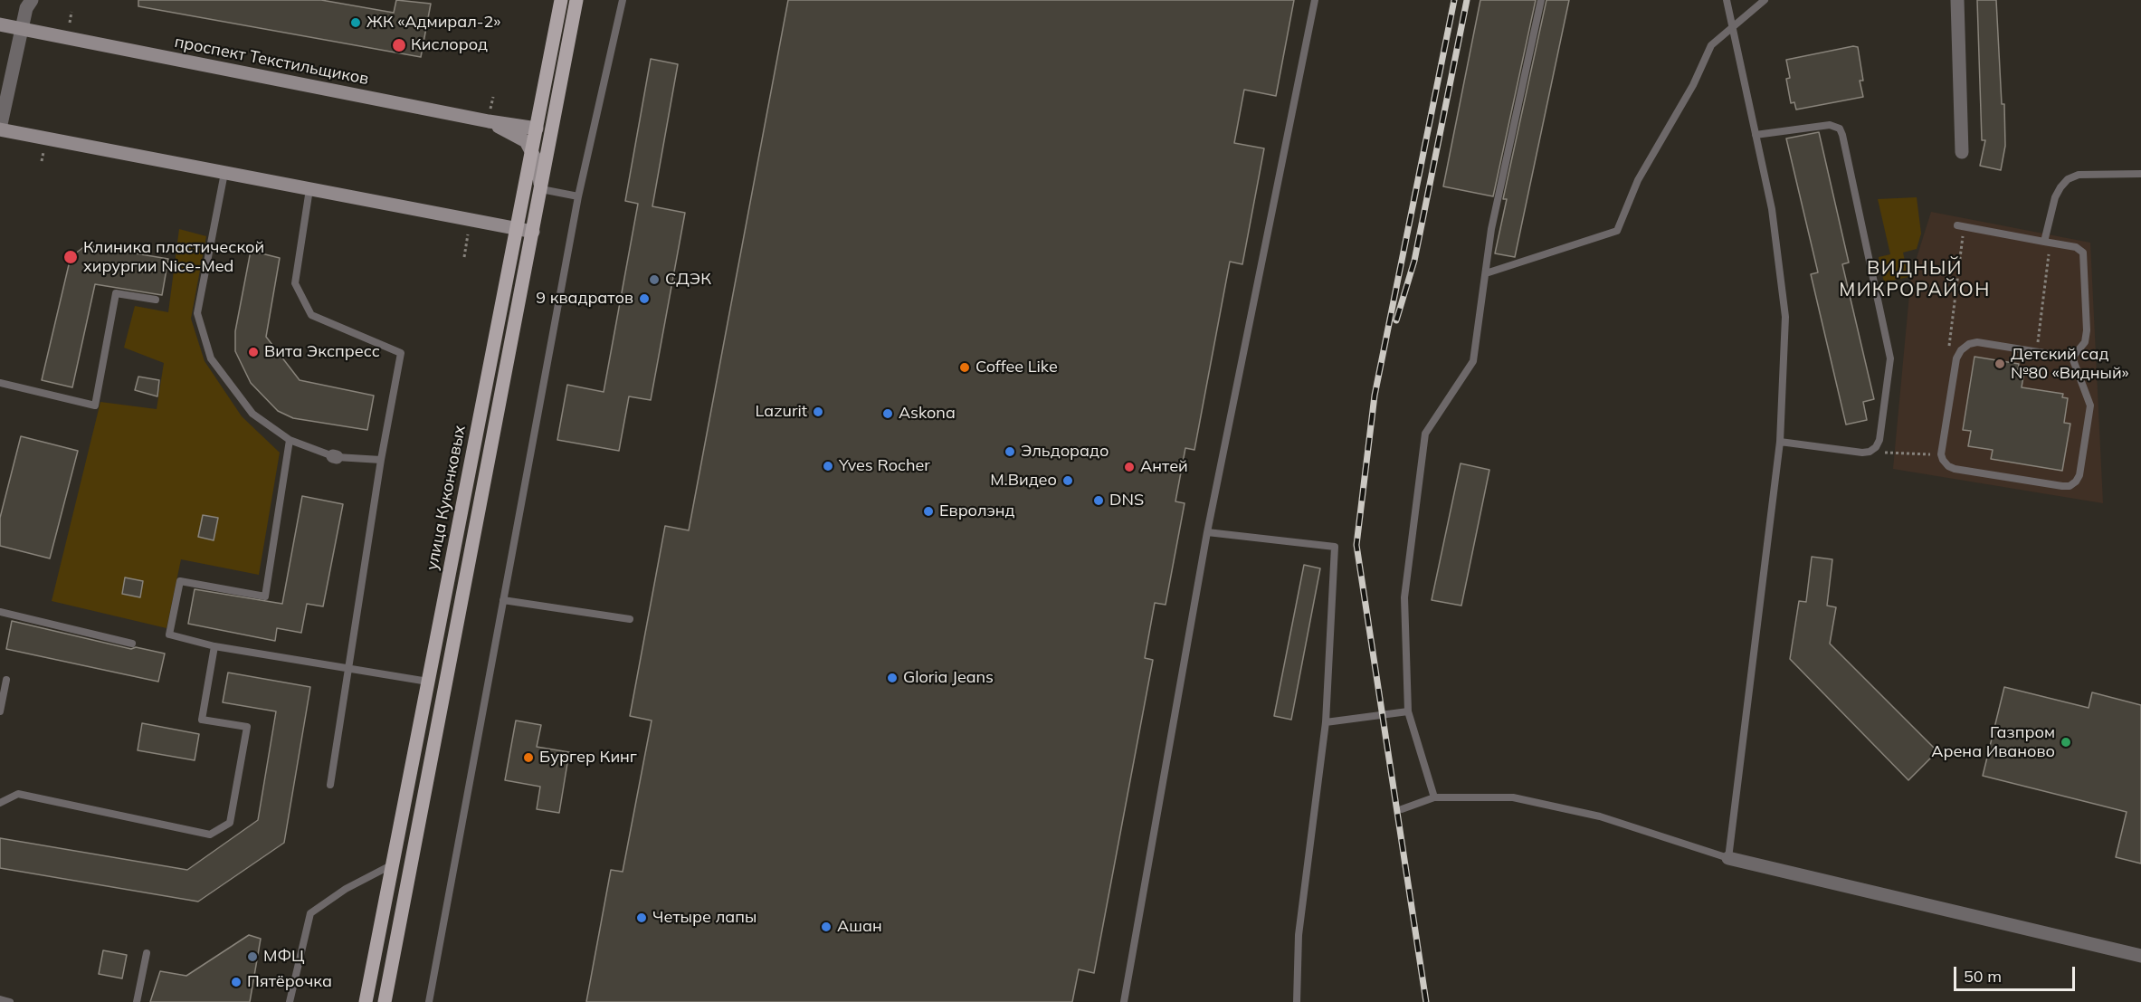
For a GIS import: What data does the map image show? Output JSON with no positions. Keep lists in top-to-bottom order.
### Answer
{
  "streets": {
    "main road": ["проспект Текстильщиков", "улица Куконковых"]
  },
  "crossings": [
    ["проспект Текстильщиков", "улица Куконковых"]
  ],
  "districts": ["ВИДНЫЙ МИКРОРАЙОН"],
  "places": [
    "ЖК «Адмирал-2»",
    "Кислород",
    "Клиника пластической хирургии Nice-Med",
    "СДЭК",
    "9 квадратов",
    "Вита Экспресс",
    "Детский сад №80 «Видный»",
    "Coffee Like",
    "Lazurit",
    "Askona",
    "Эльдорадо",
    "Yves Rocher",
    "Антей",
    "М.Видео",
    "DNS",
    "Евролэнд",
    "Gloria Jeans",
    "Газпром Арена Иваново",
    "Бургер Кинг",
    "Четыре лапы",
    "Ашан",
    "МФЦ",
    "Пятёрочка"
  ],
  "scale_bar": "50 m"
}
